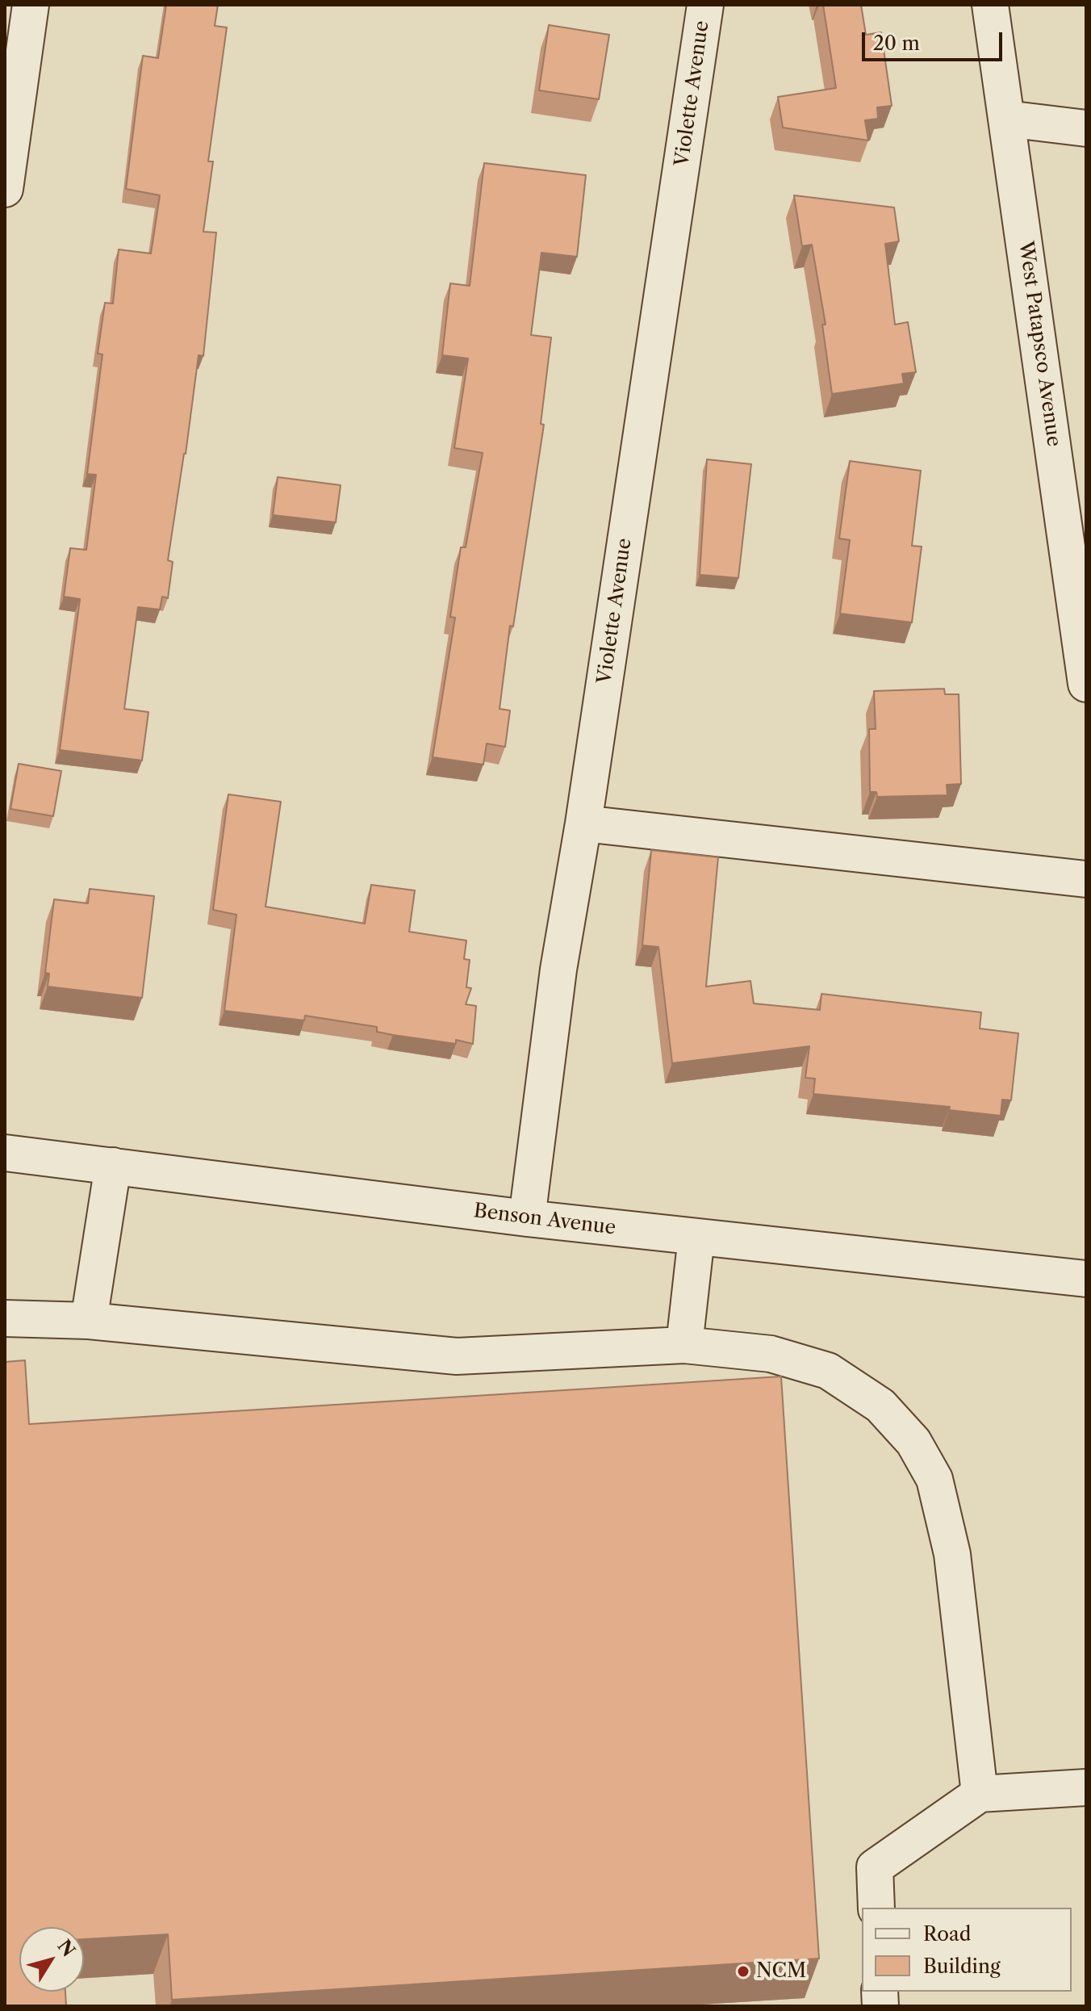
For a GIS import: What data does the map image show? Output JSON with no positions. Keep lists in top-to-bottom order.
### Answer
{
  "streets": {
    "street": ["Violette Avenue", "West Patapsco Avenue", "Benson Avenue"]
  },
  "crossings": [
    ["Violette Avenue", "Benson Avenue"]
  ],
  "places": ["NCM"],
  "legend": ["Road", "Building"],
  "scale_bar": "20 m",
  "north": "top right"
}
